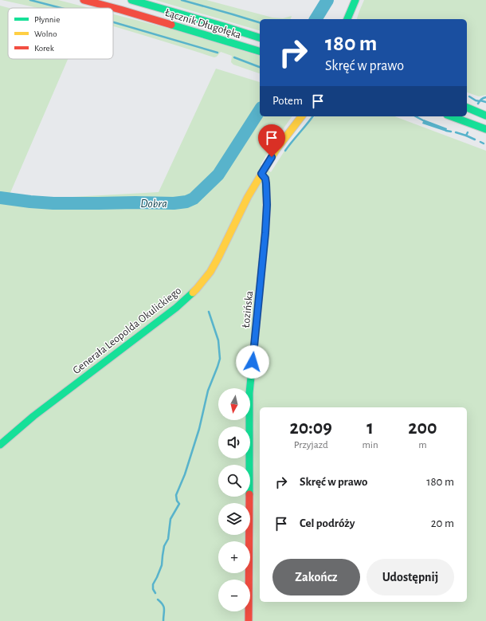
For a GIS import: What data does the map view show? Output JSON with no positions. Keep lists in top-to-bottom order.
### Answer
{
  "streets": {
    "street": ["Łącznik Długołęka", "Łozińska", "Generała Leopolda Okulickiego"]
  },
  "crossings": [
    ["Łozińska", "Generała Leopolda Okulickiego"]
  ],
  "water": ["Dobra"],
  "legend": ["Płynnie", "Wolno", "Korek"],
  "north": "bottom",
  "page": {
    "turn": ["180 m", "Skręć w prawo"],
    "then": "Potem",
    "map_buttons": ["+", "−"],
    "eta": [
      "20:09",
      "Przyjazd",
      "1",
      "min",
      "200",
      "m"
    ],
    "list": [
      {
        "name": "Skręć w prawo",
        "value": "180 m"
      },
      {
        "name": "Cel podróży",
        "value": "20 m"
      }
    ],
    "buttons": ["Zakończ", "Udostępnij"]
  }
}
